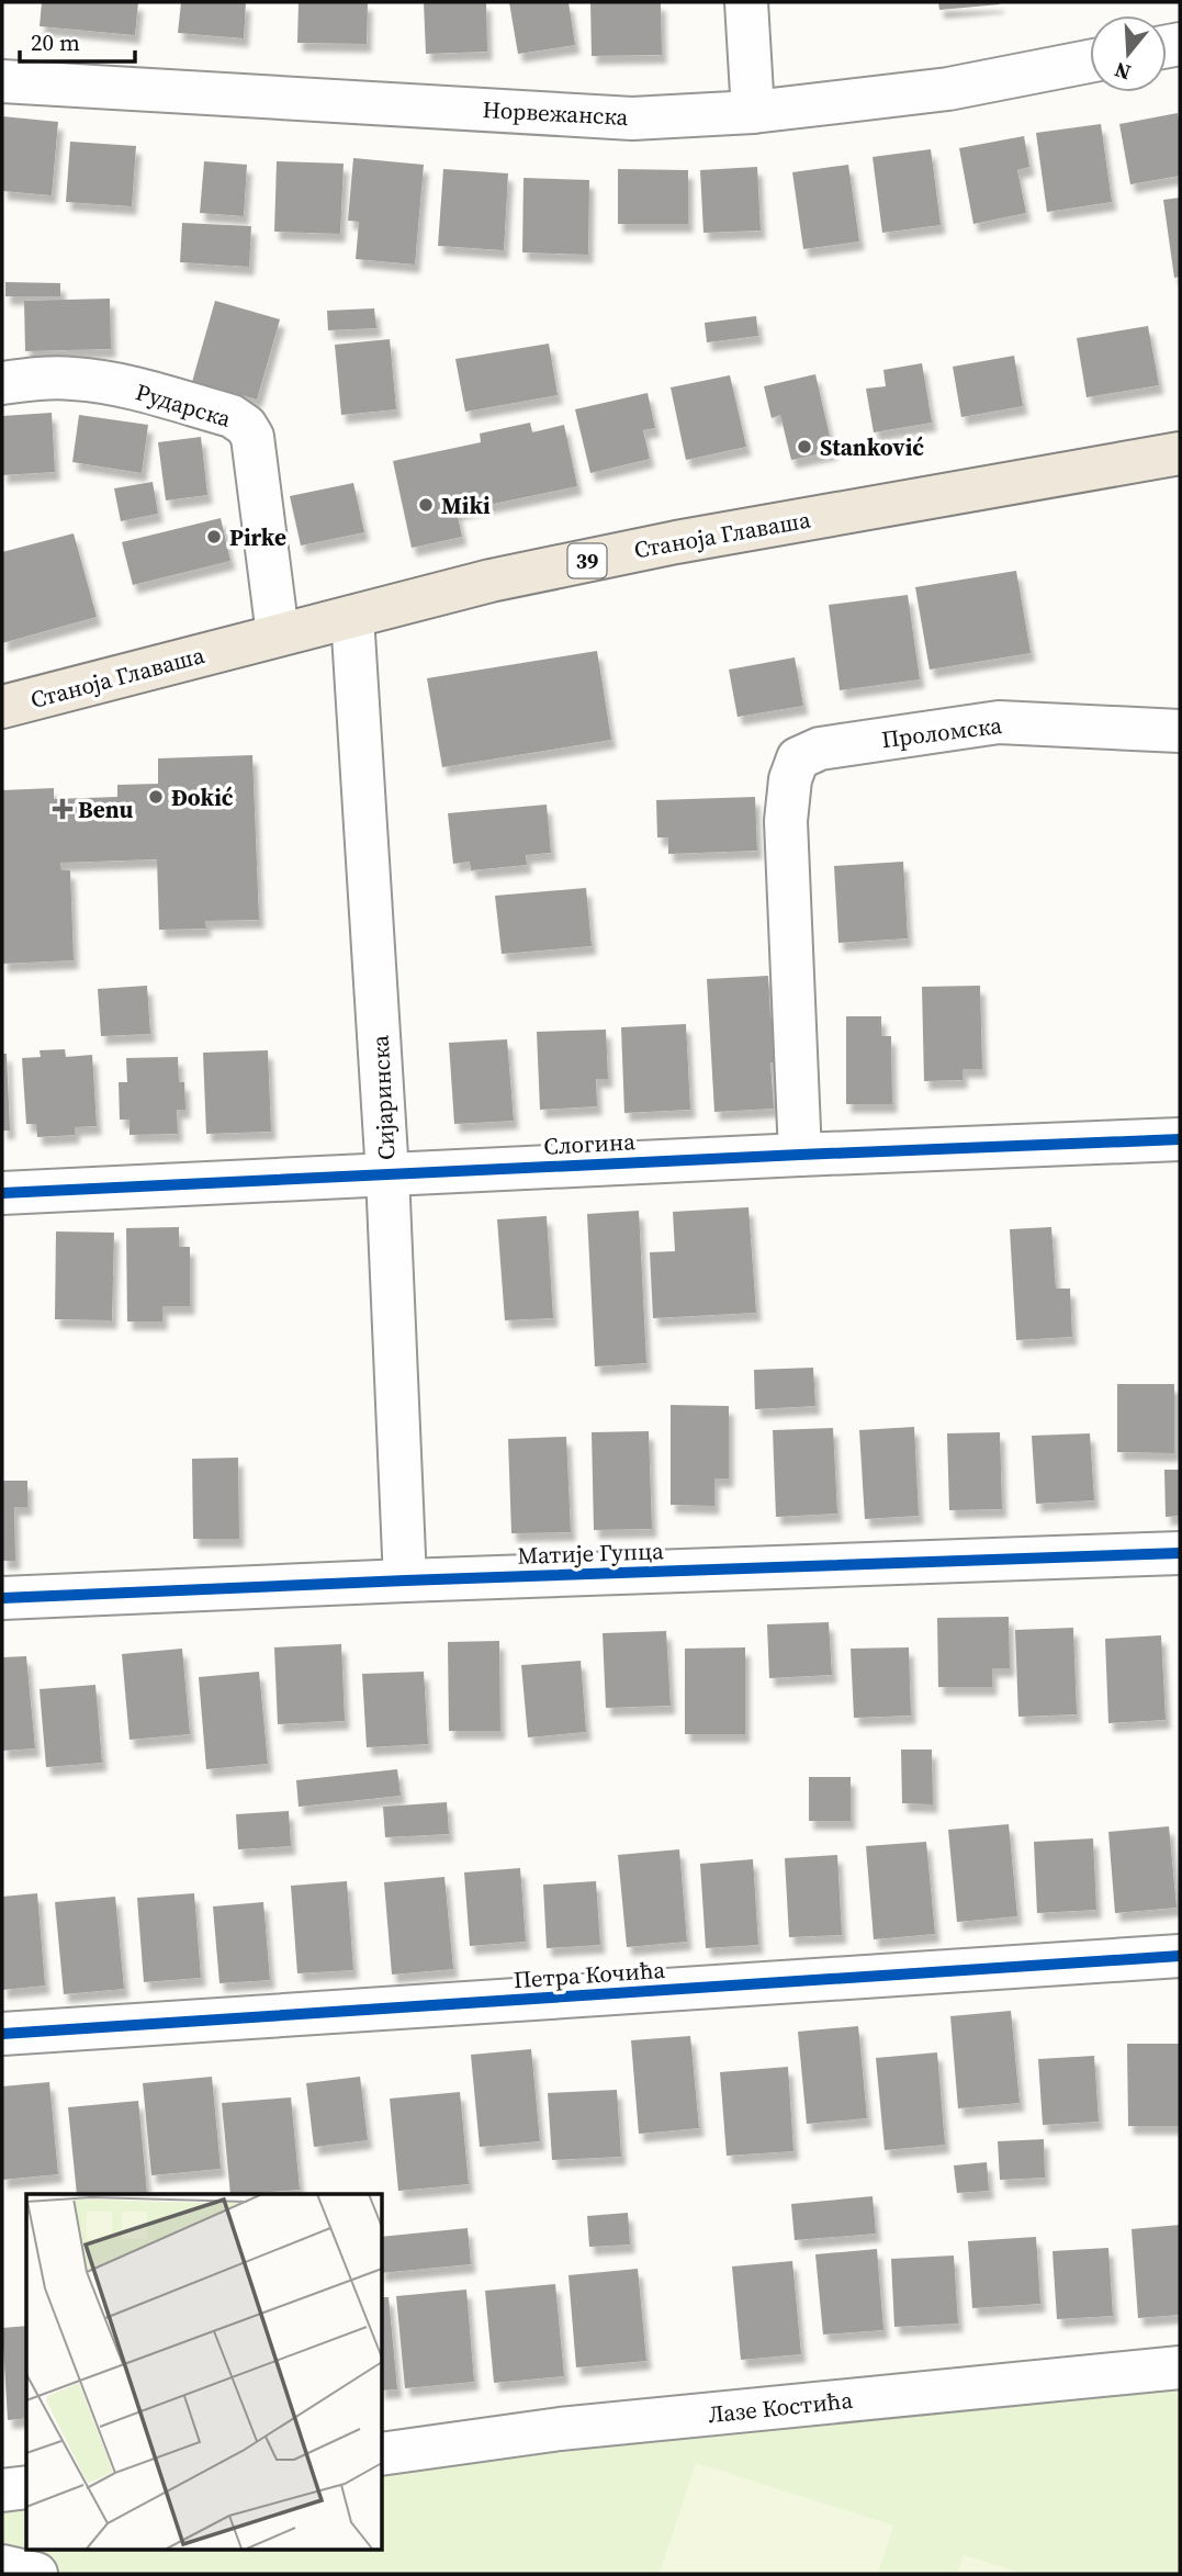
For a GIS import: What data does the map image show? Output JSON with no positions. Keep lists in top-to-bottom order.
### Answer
{
  "streets": {
    "main road": ["Станоја Главаша", "39"],
    "street": [
      "Норвежанска",
      "Рударска",
      "Проломска",
      "Сијаринска",
      "Слогина",
      "Матије Гупца",
      "Петра Кочића",
      "Лазе Костића"
    ]
  },
  "crossings": [
    ["Рударска", "Станоја Главаша"],
    ["Станоја Главаша", "Сијаринска"],
    ["Проломска", "Слогина"],
    ["Сијаринска", "Слогина"],
    ["Сијаринска", "Матије Гупца"]
  ],
  "places": {
    "other": [
      "Stanković",
      "Miki",
      "Pirke",
      "Đokić"
    ],
    "health": ["Benu"]
  },
  "scale_bar": "20 m",
  "north": "bottom"
}
